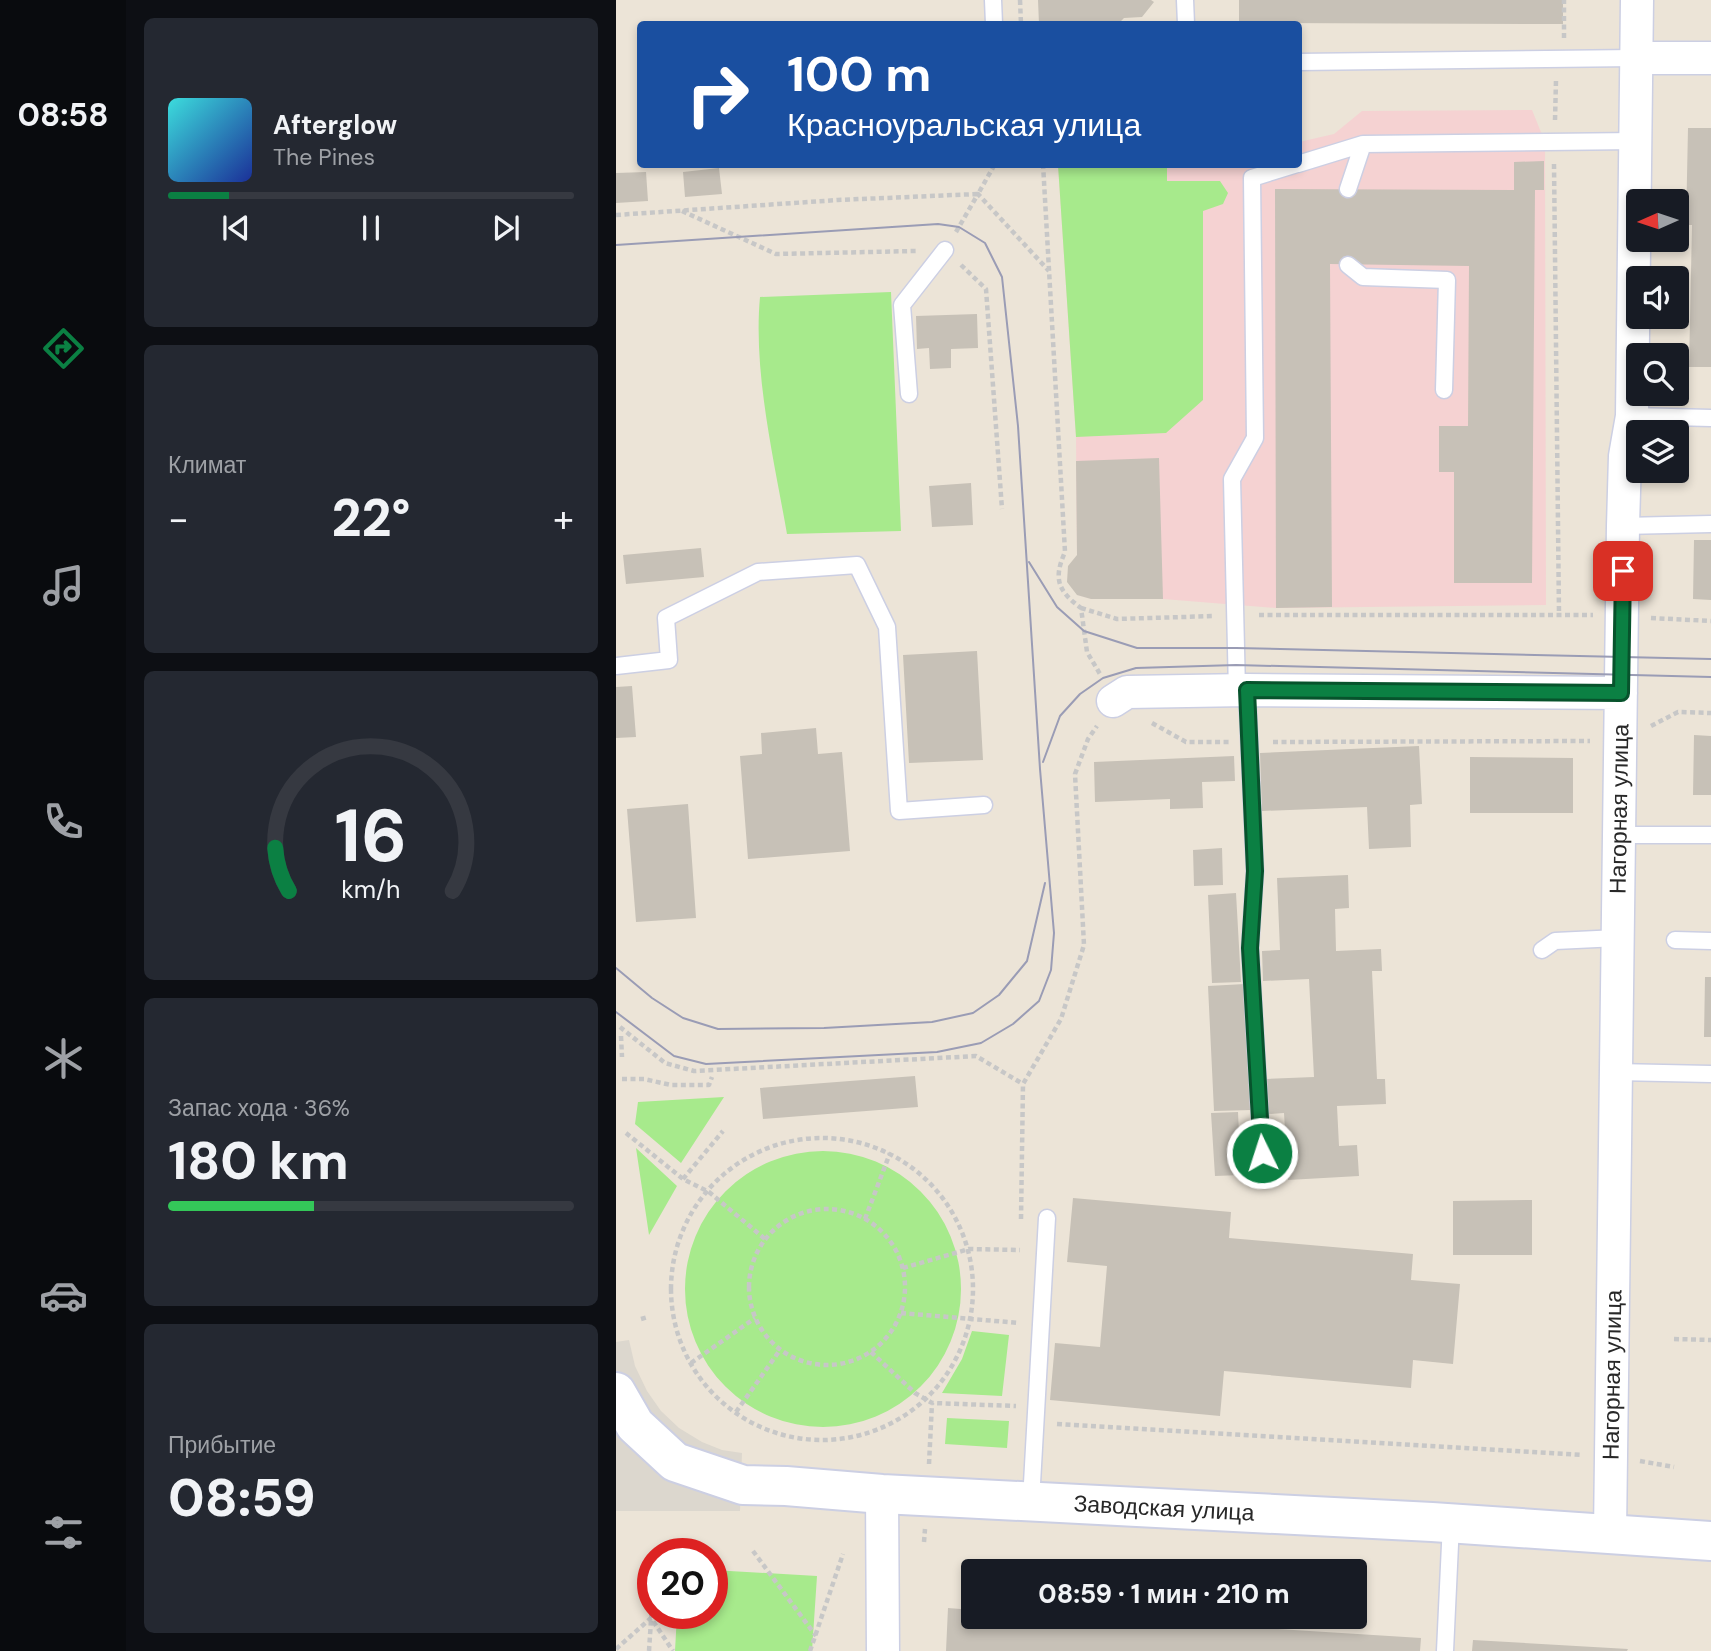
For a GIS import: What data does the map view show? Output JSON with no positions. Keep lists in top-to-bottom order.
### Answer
{
  "streets": {
    "street": ["Нагорная улица", "Заводская улица"]
  },
  "crossings": [
    ["Нагорная улица", "Заводская улица"]
  ],
  "north": "left",
  "page": {
    "tabs": "08:58",
    "turn": ["100 m", "Красноуральская улица"],
    "song": ["Afterglow", "The Pines"],
    "tile": [
      "Климат",
      ["Запас хода · 36%", "180 km"],
      ["Прибытие", "08:59"]
    ],
    "heat": ["−", "22°", "+"],
    "limit": "20",
    "trip": "08:59 · 1 мин · 210 m",
    "gauge": ["16", "km/h"]
  }
}
